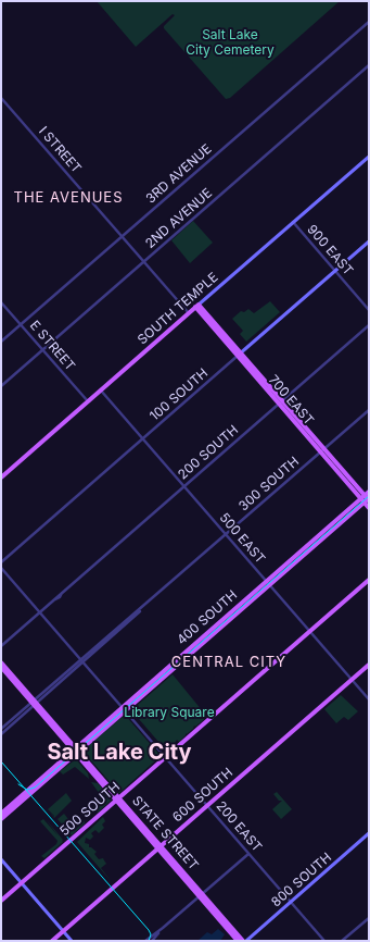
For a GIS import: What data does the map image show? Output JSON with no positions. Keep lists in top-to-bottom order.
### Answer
{
  "streets": {
    "main road": [
      "SOUTH TEMPLE",
      "100 SOUTH",
      "700 EAST",
      "400 SOUTH",
      "600 SOUTH",
      "500 SOUTH",
      "STATE STREET",
      "800 SOUTH"
    ],
    "street": [
      "I STREET",
      "3RD AVENUE",
      "2ND AVENUE",
      "900 EAST",
      "E STREET",
      "200 SOUTH",
      "300 SOUTH",
      "500 EAST",
      "200 EAST"
    ]
  },
  "crossings": [
    ["I STREET", "3RD AVENUE"],
    ["I STREET", "2ND AVENUE"],
    ["I STREET", "SOUTH TEMPLE"],
    ["3RD AVENUE", "E STREET"],
    ["2ND AVENUE", "E STREET"],
    ["900 EAST", "SOUTH TEMPLE"],
    ["900 EAST", "100 SOUTH"],
    ["SOUTH TEMPLE", "E STREET"],
    ["SOUTH TEMPLE", "700 EAST"],
    ["SOUTH TEMPLE", "500 EAST"],
    ["100 SOUTH", "700 EAST"],
    ["100 SOUTH", "500 EAST"],
    ["700 EAST", "200 SOUTH"],
    ["700 EAST", "300 SOUTH"],
    ["700 EAST", "400 SOUTH"],
    ["200 SOUTH", "500 EAST"],
    ["200 SOUTH", "200 EAST"],
    ["300 SOUTH", "500 EAST"],
    ["300 SOUTH", "200 EAST"],
    ["300 SOUTH", "STATE STREET"],
    ["500 EAST", "400 SOUTH"],
    ["500 EAST", "600 SOUTH"],
    ["500 EAST", "500 SOUTH"],
    ["400 SOUTH", "200 EAST"],
    ["400 SOUTH", "STATE STREET"],
    ["600 SOUTH", "200 EAST"],
    ["600 SOUTH", "STATE STREET"],
    ["500 SOUTH", "200 EAST"],
    ["500 SOUTH", "STATE STREET"],
    ["200 EAST", "800 SOUTH"],
    ["STATE STREET", "800 SOUTH"]
  ],
  "districts": ["THE AVENUES", "CENTRAL CITY", "Salt Lake City"],
  "parks": ["Salt Lake City Cemetery", "Library Square"]
}
